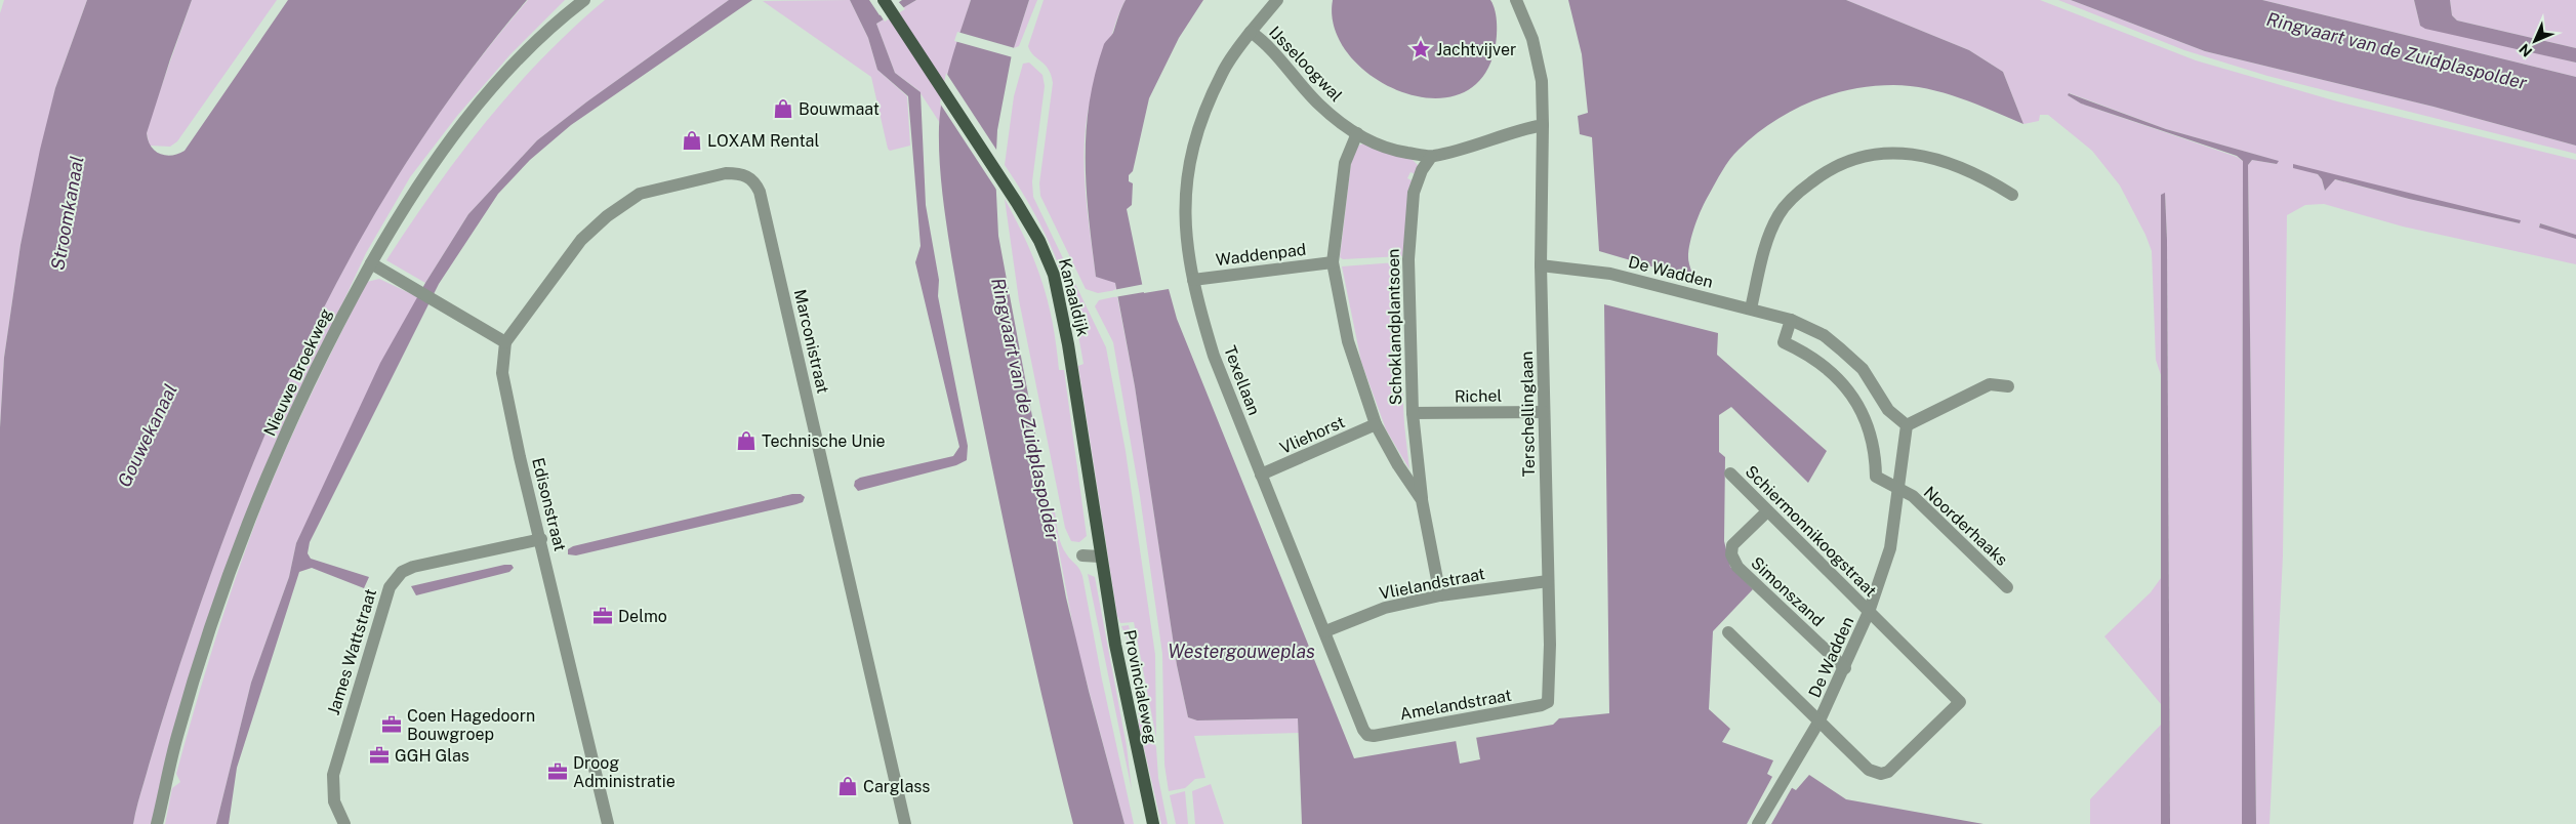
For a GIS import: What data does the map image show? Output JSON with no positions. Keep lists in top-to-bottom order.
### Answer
{
  "streets": {
    "main road": ["Kanaaldijk", "Provincialeweg"],
    "street": [
      "IJsseloogwal",
      "Waddenpad",
      "De Wadden",
      "Schoklandplantsoen",
      "Marconistraat",
      "Nieuwe Broekweg",
      "Texellaan",
      "Richel",
      "Terschellinglaan",
      "Vliehorst",
      "Edisonstraat",
      "Noorderhaaks",
      "Schiermonnikoogstraat",
      "Vlielandstraat",
      "Simonszand",
      "James Wattstraat",
      "Amelandstraat"
    ]
  },
  "crossings": [
    ["IJsseloogwal", "Schoklandplantsoen"],
    ["IJsseloogwal", "Texellaan"],
    ["IJsseloogwal", "Terschellinglaan"],
    ["Waddenpad", "Schoklandplantsoen"],
    ["Waddenpad", "Texellaan"],
    ["De Wadden", "Terschellinglaan"],
    ["De Wadden", "Noorderhaaks"],
    ["De Wadden", "Schiermonnikoogstraat"],
    ["De Wadden", "Simonszand"],
    ["Kanaaldijk", "Provincialeweg"],
    ["Schoklandplantsoen", "Richel"],
    ["Schoklandplantsoen", "Vliehorst"],
    ["Schoklandplantsoen", "Vlielandstraat"],
    ["Marconistraat", "Edisonstraat"],
    ["Texellaan", "Vliehorst"],
    ["Texellaan", "Vlielandstraat"],
    ["Texellaan", "Amelandstraat"],
    ["Richel", "Terschellinglaan"],
    ["Terschellinglaan", "Vlielandstraat"],
    ["Terschellinglaan", "Amelandstraat"],
    ["Edisonstraat", "James Wattstraat"],
    ["Schiermonnikoogstraat", "Simonszand"]
  ],
  "water": [
    "Ringvaart van de Zuidplaspolder",
    "Stroomkanaal",
    "Gouwekanaal",
    "Westergouweplas"
  ],
  "places": {
    "place": ["Jachtvijver"],
    "shop": [
      "Bouwmaat",
      "LOXAM Rental",
      "Technische Unie",
      "Carglass"
    ],
    "office": [
      "Delmo",
      "Coen Hagedoorn Bouwgroep",
      "GGH Glas",
      "Droog Administratie"
    ]
  },
  "north": "bottom left"
}
